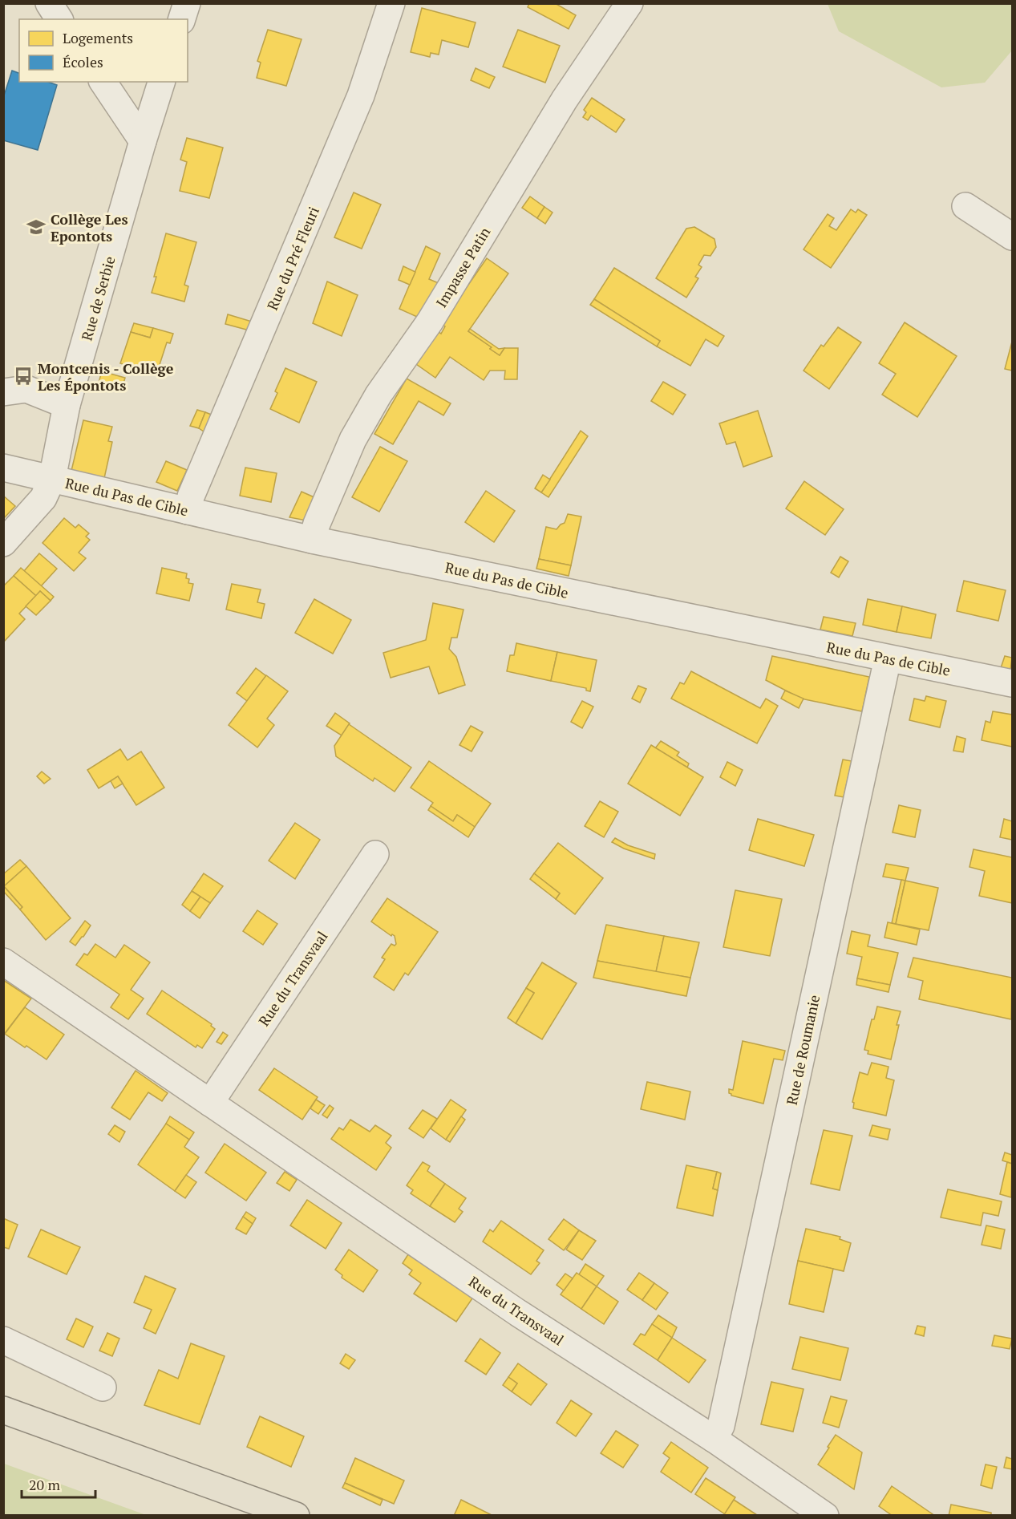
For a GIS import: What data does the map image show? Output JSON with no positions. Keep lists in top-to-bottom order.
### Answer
{
  "streets": {
    "street": [
      "Rue du Pré Fleuri",
      "Impasse Patin",
      "Rue de Serbie",
      "Rue du Pas de Cible",
      "Rue du Transvaal",
      "Rue de Roumanie"
    ]
  },
  "crossings": [
    ["Rue du Pré Fleuri", "Rue du Pas de Cible"],
    ["Impasse Patin", "Rue du Pas de Cible"],
    ["Rue de Serbie", "Rue du Pas de Cible"],
    ["Rue du Pas de Cible", "Rue de Roumanie"],
    ["Rue du Transvaal", "Rue de Roumanie"]
  ],
  "places": {
    "school or university": ["Collège Les Epontots"],
    "bus stop": ["Montcenis - Collège Les Épontots"]
  },
  "legend": ["Logements", "Écoles"],
  "scale_bar": "20 m"
}
